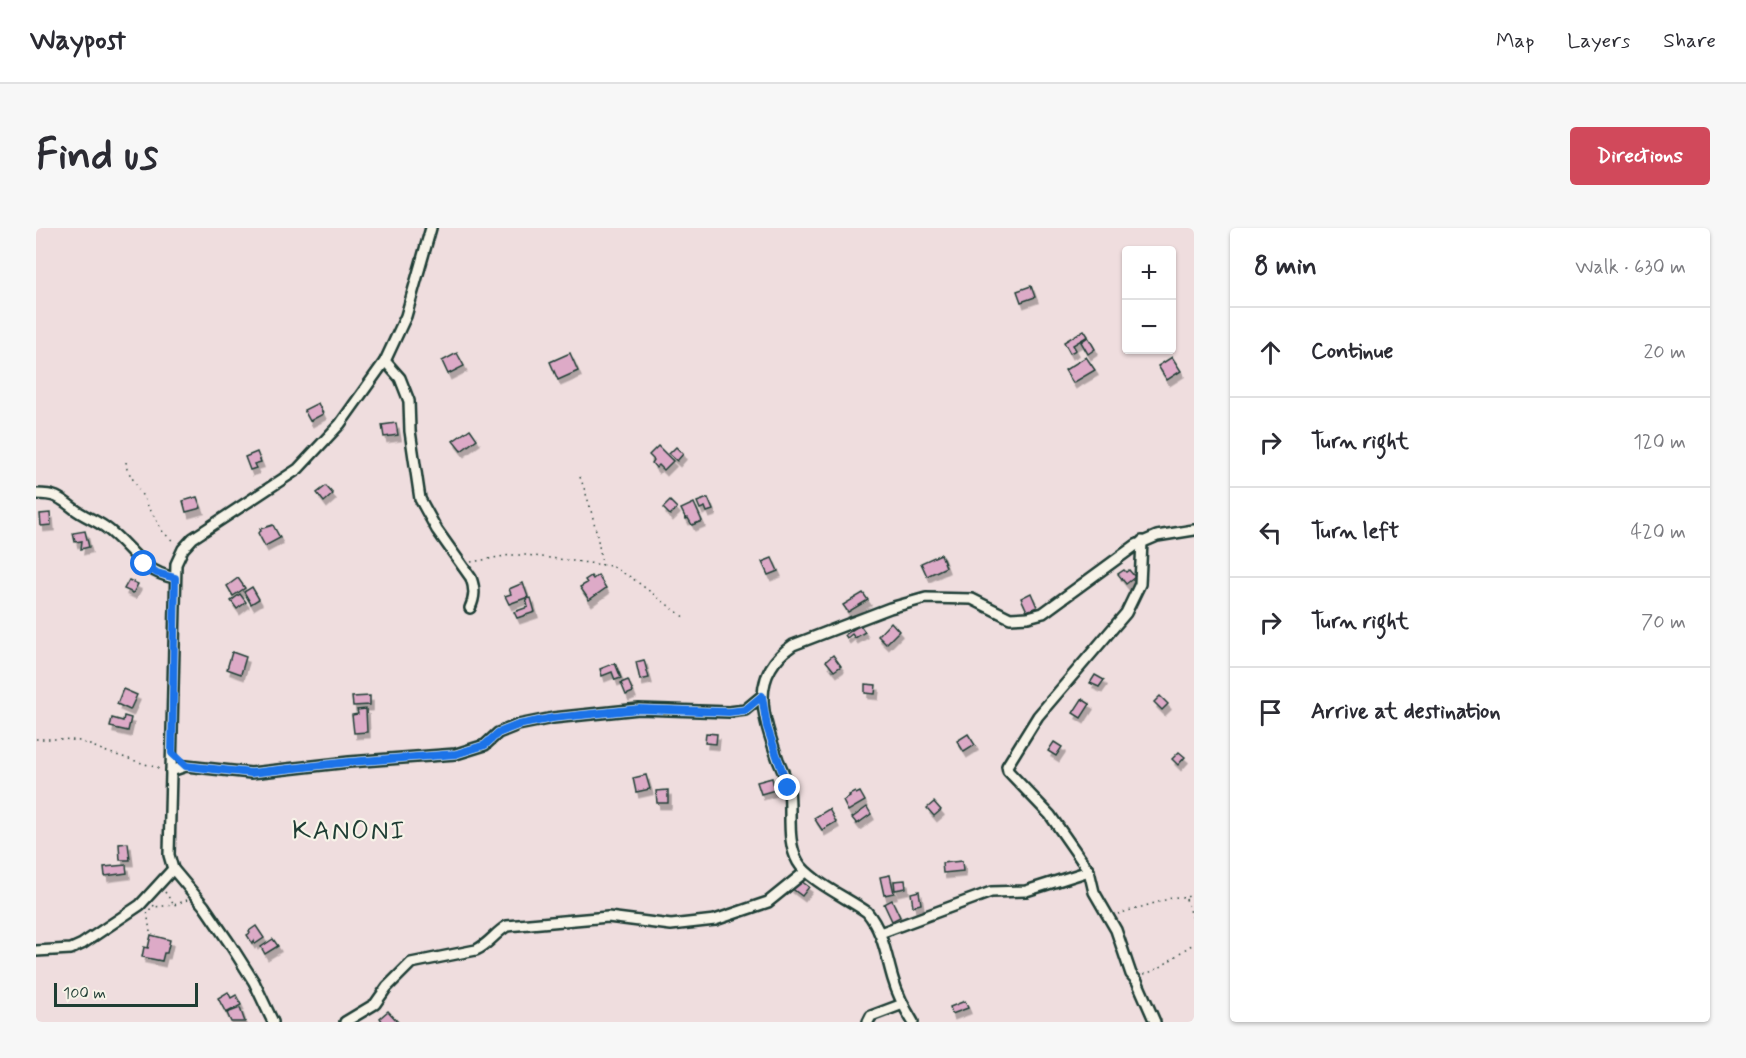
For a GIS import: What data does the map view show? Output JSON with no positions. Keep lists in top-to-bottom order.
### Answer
{
  "districts": ["KANONI"],
  "scale_bar": "100 m",
  "page": {
    "header": "Waypost",
    "nav": ["Map", "Layers", "Share"],
    "buttons": "Directions",
    "title": "Find us",
    "heading": ["8 min", "Walk · 630 m"],
    "map_buttons": ["+", "−"],
    "list": [
      ["Continue", "20 m"],
      ["Turn right", "120 m"],
      ["Turn left", "420 m"],
      ["Turn right", "70 m"],
      "Arrive at destination"
    ],
    "scale": "100 m"
  }
}
